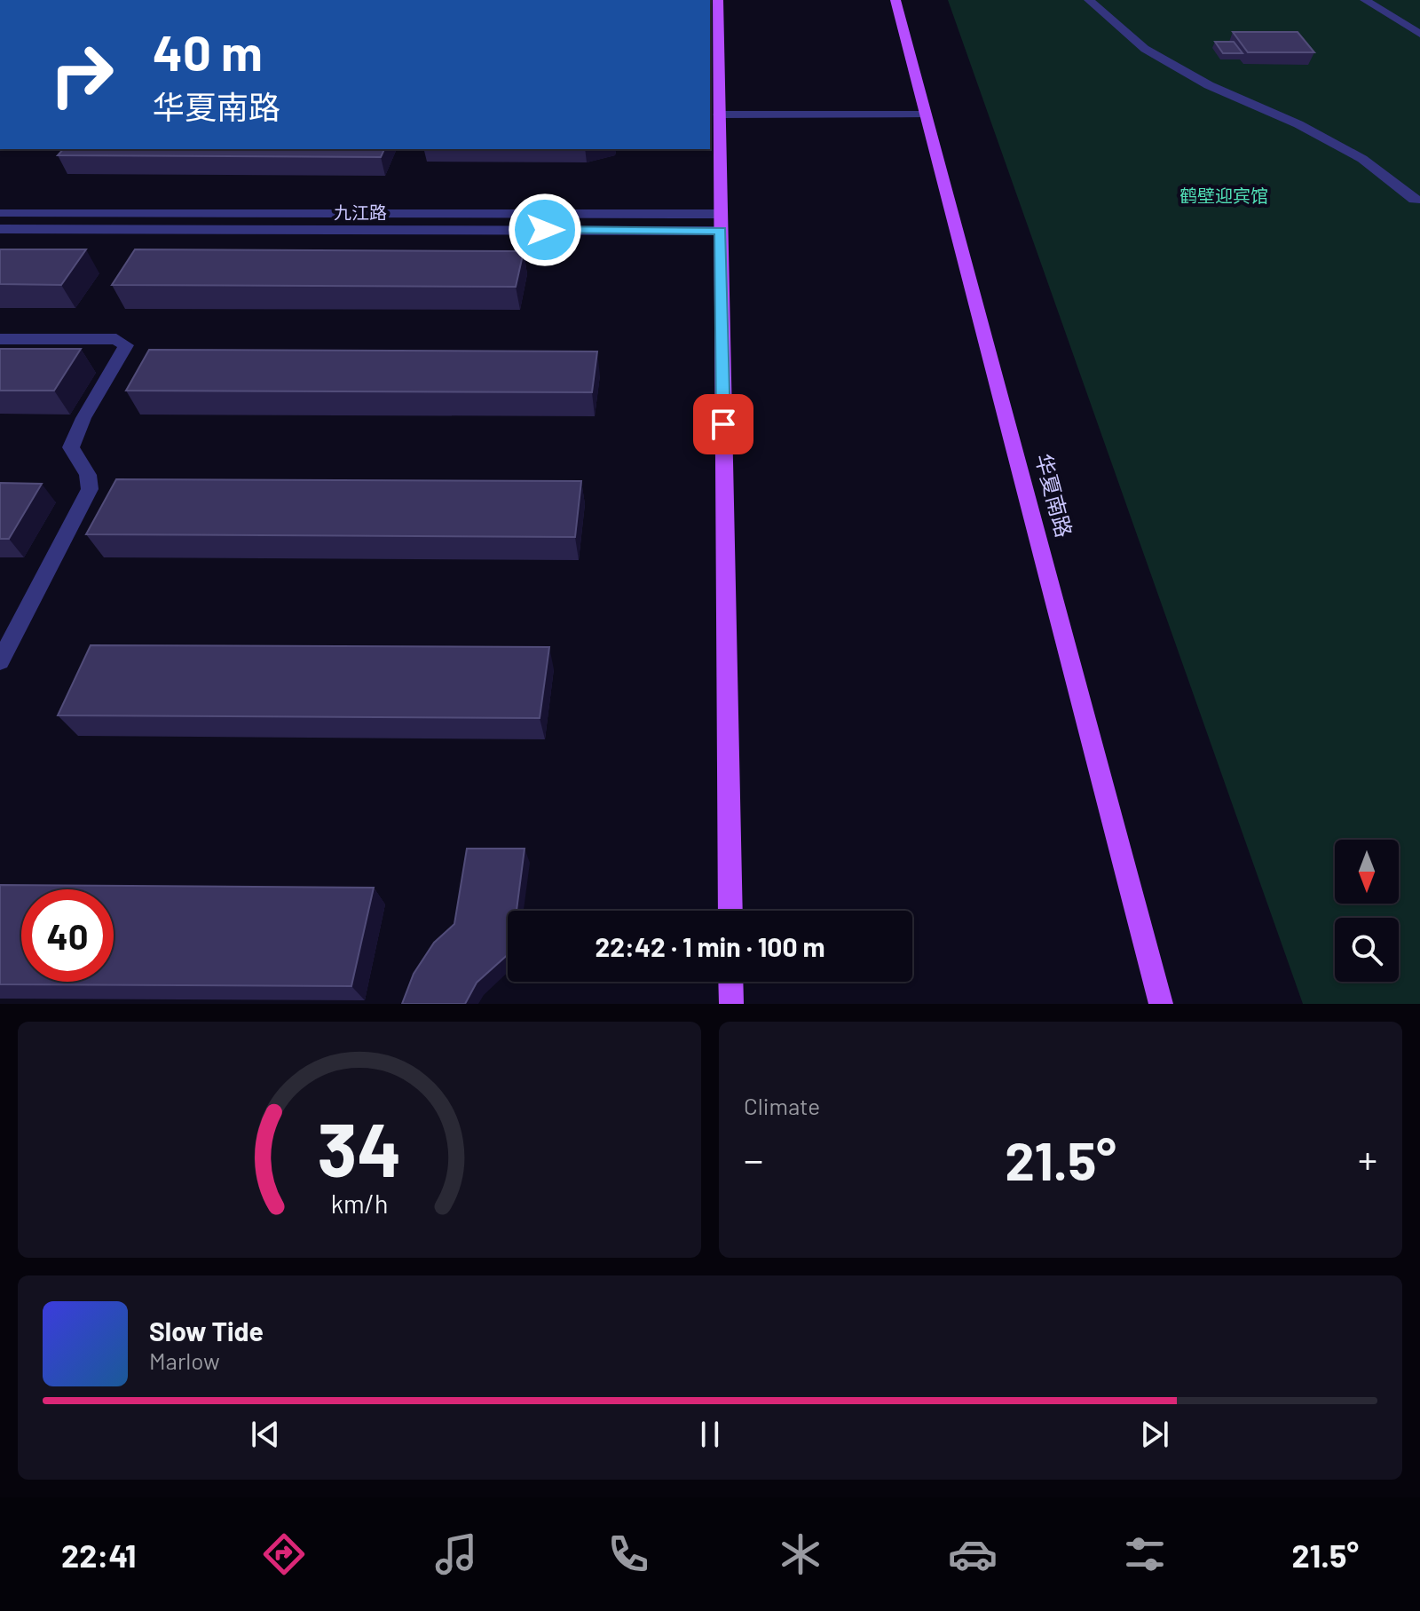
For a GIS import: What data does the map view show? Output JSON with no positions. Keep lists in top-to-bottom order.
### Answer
{
  "streets": {
    "main road": ["华夏南路"],
    "street": ["九江路"]
  },
  "parks": ["鹤壁迎宾馆"],
  "north": "bottom",
  "page": {
    "turn": ["40 m", "华夏南路"],
    "limit": "40",
    "trip": "22:42 · 1 min · 100 m",
    "tile": "Climate",
    "heat": ["−", "21.5°", "+"],
    "song": ["Slow Tide", "Marlow"],
    "tabs": ["22:41", "21.5°"],
    "gauge": ["34", "km/h"]
  }
}
